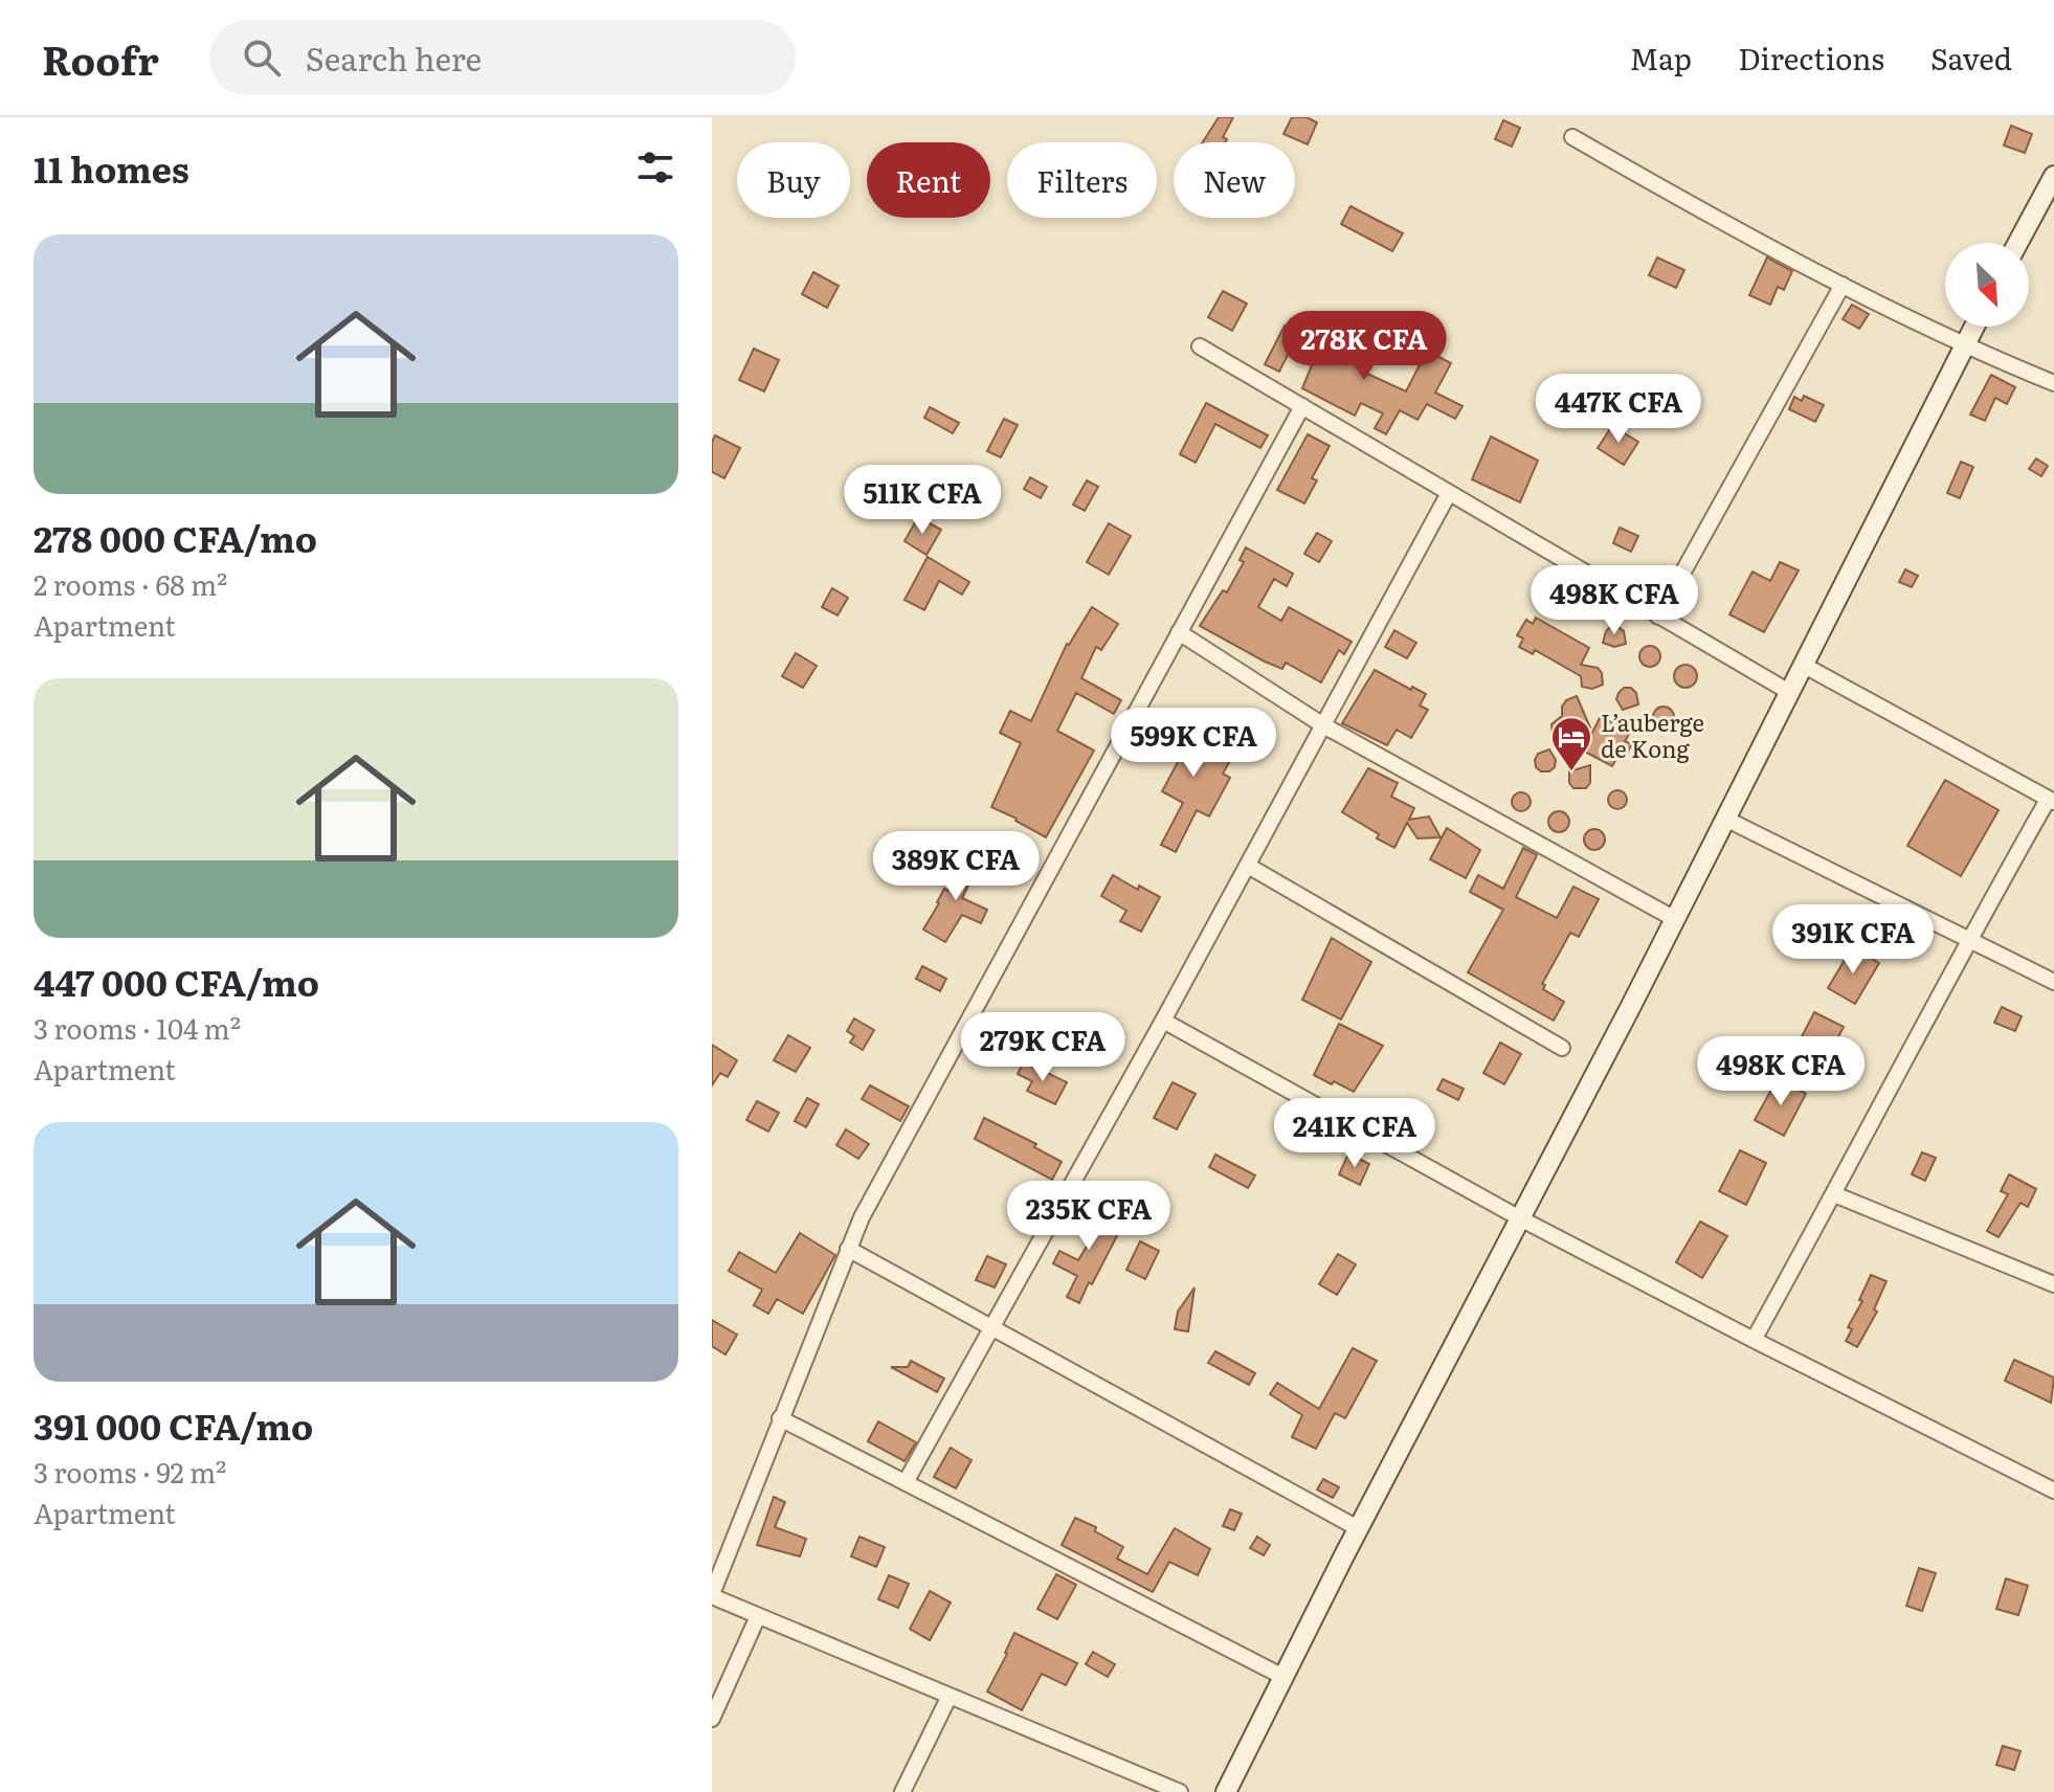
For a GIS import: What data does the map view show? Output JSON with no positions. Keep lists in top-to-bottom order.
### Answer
{
  "places": {
    "hotel": ["L’auberge de Kong"]
  },
  "north": "bottom right",
  "page": {
    "header": "Roofr",
    "search": "Search here",
    "nav": ["Map", "Directions", "Saved"],
    "heading": "11 homes",
    "chip": [
      "Buy",
      "Rent",
      "Filters",
      "New"
    ],
    "list": [
      {
        "name": "278 000 CFA/mo",
        "note": "2 rooms · 68 m² · Apartment"
      },
      {
        "name": "447 000 CFA/mo",
        "note": "3 rooms · 104 m² · Apartment"
      },
      {
        "name": "391 000 CFA/mo",
        "note": "3 rooms · 92 m² · Apartment"
      }
    ],
    "price": [
      "278K CFA",
      "447K CFA",
      "511K CFA",
      "498K CFA",
      "599K CFA",
      "389K CFA",
      "391K CFA",
      "279K CFA",
      "498K CFA",
      "241K CFA",
      "235K CFA"
    ]
  }
}
